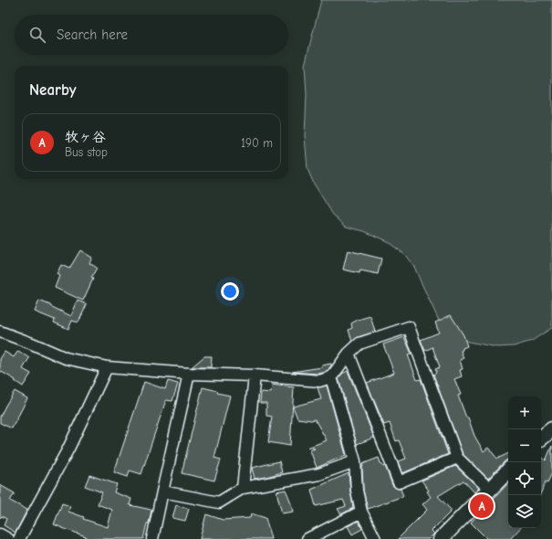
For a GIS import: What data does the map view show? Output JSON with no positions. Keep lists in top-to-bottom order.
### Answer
{
  "page": {
    "search": "Search here",
    "heading": "Nearby",
    "list": [
      {
        "mark": "A",
        "name": "牧ヶ谷",
        "note": "Bus stop",
        "value": "190 m"
      }
    ],
    "map_buttons": ["+", "−"],
    "pins": "A"
  }
}
